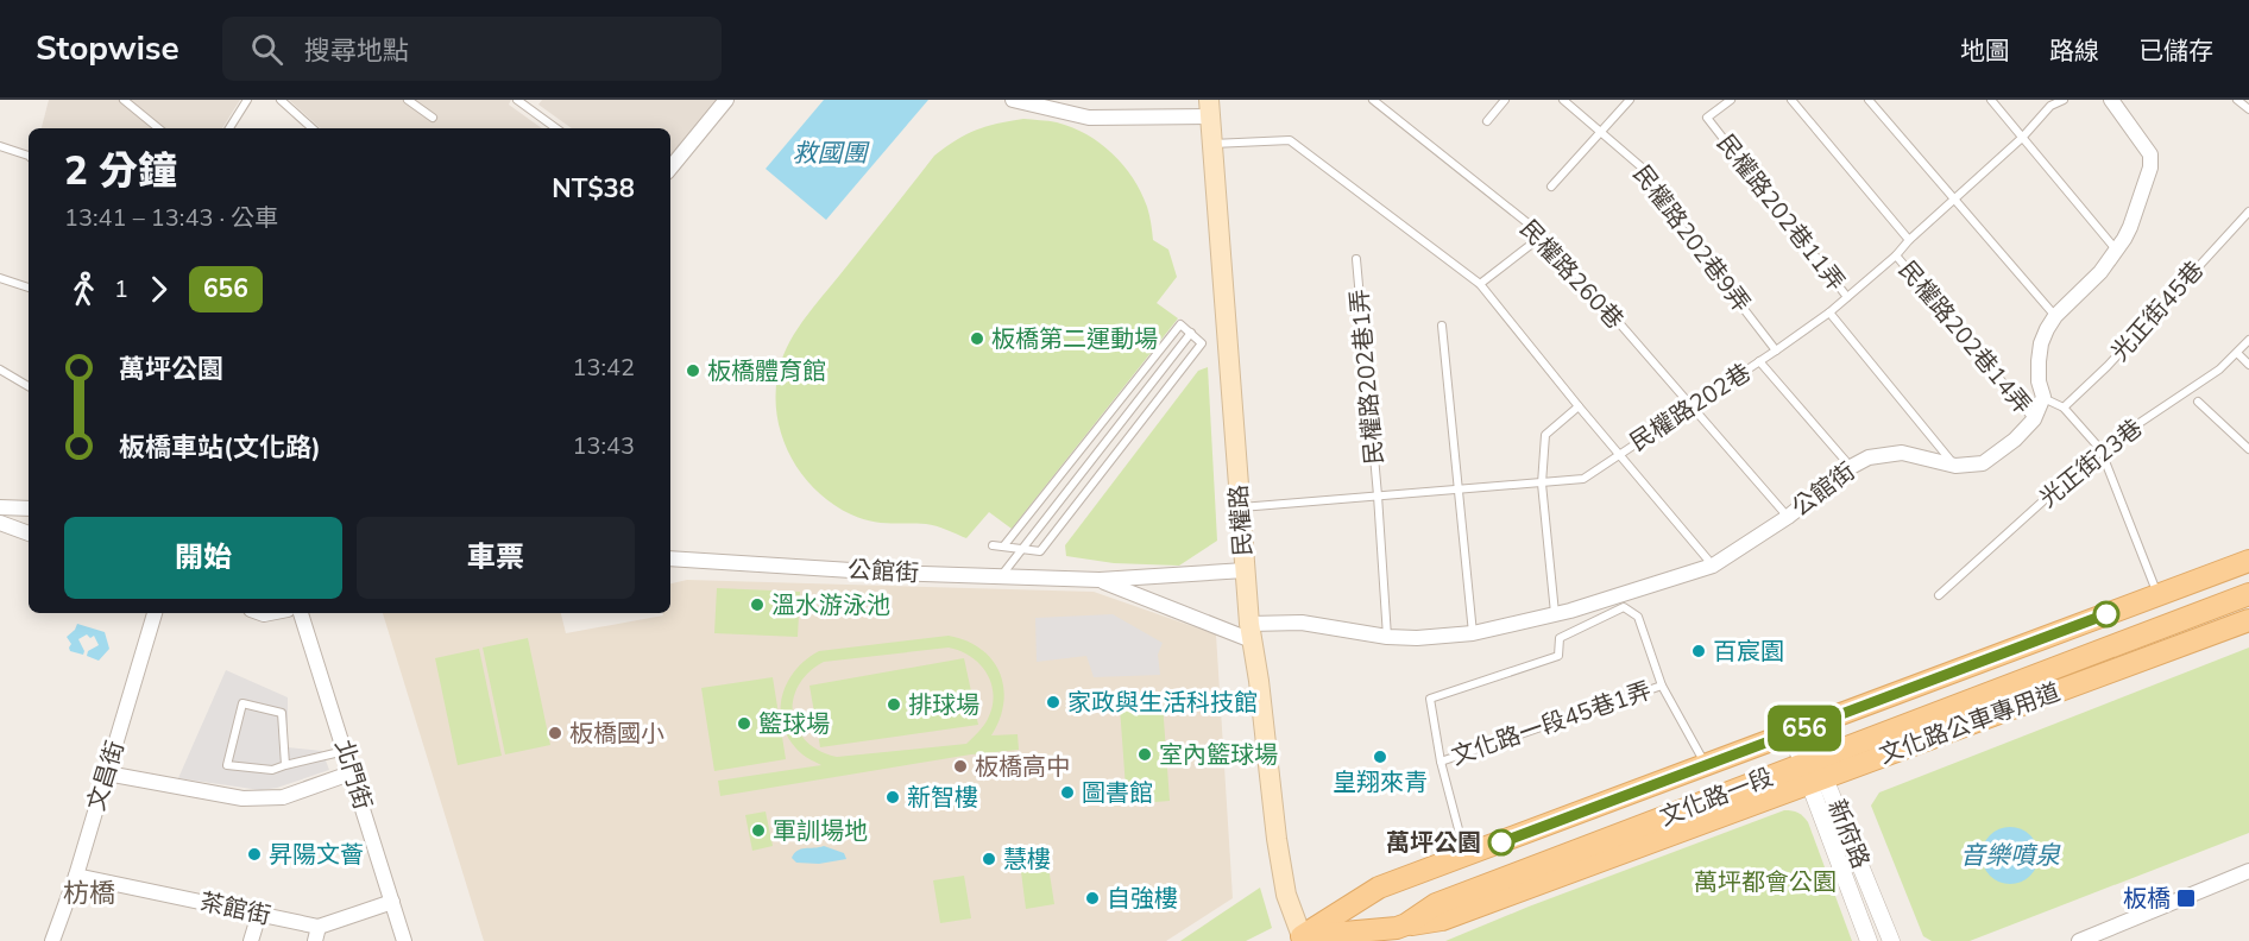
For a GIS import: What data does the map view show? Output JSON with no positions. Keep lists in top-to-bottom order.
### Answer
{
  "streets": {
    "main road": ["民權路", "文化路公車專用道", "文化路一段"],
    "street": [
      "公館街",
      "北門街",
      "文昌街",
      "新府路",
      "茶館街"
    ],
    "lane": [
      "民權路202巷11弄",
      "民權路202巷9弄",
      "民權路260巷",
      "光正街45巷",
      "民權路202巷14弄",
      "民權路202巷1弄",
      "民權路202巷",
      "光正街23巷",
      "文化路一段45巷1弄"
    ]
  },
  "crossings": [
    ["民權路202巷11弄", "民權路202巷"],
    ["民權路202巷9弄", "民權路202巷"],
    ["民權路260巷", "民權路202巷"],
    ["民權路260巷", "公館街"],
    ["民權路202巷14弄", "民權路202巷"],
    ["民權路202巷14弄", "公館街"],
    ["民權路202巷1弄", "民權路202巷"],
    ["民權路202巷1弄", "公館街"],
    ["民權路202巷", "民權路"],
    ["公館街", "民權路"],
    ["民權路", "文化路一段"],
    ["文化路公車專用道", "新府路"],
    ["北門街", "茶館街"],
    ["文昌街", "茶館街"],
    ["文化路一段", "新府路"]
  ],
  "districts": ["枋橋"],
  "water": ["救國團", "音樂噴泉"],
  "parks": ["萬坪都會公園"],
  "places": {
    "other": [
      "板橋第二運動場",
      "板橋體育館",
      "溫水游泳池",
      "百宸園",
      "家政與生活科技館",
      "排球場",
      "籃球場",
      "板橋國小",
      "室內籃球場",
      "皇翔來青",
      "板橋高中",
      "圖書館",
      "新智樓",
      "軍訓場地",
      "萬坪公園",
      "昇陽文薈",
      "慧樓",
      "自強樓"
    ],
    "transit": ["板橋"]
  },
  "lines": ["bus line 656"],
  "page": {
    "header": "Stopwise",
    "search": "搜尋地點",
    "nav": ["地圖", "路線", "已儲存"],
    "on_map": "656",
    "heading": ["2 分鐘", "13:41 – 13:43 · 公車", "NT$38"],
    "legs": ["1", "656"],
    "list": [
      {
        "name": "萬坪公園",
        "value": "13:42"
      },
      {
        "name": "板橋車站(文化路)",
        "value": "13:43"
      }
    ],
    "buttons": ["開始", "車票"]
  }
}
